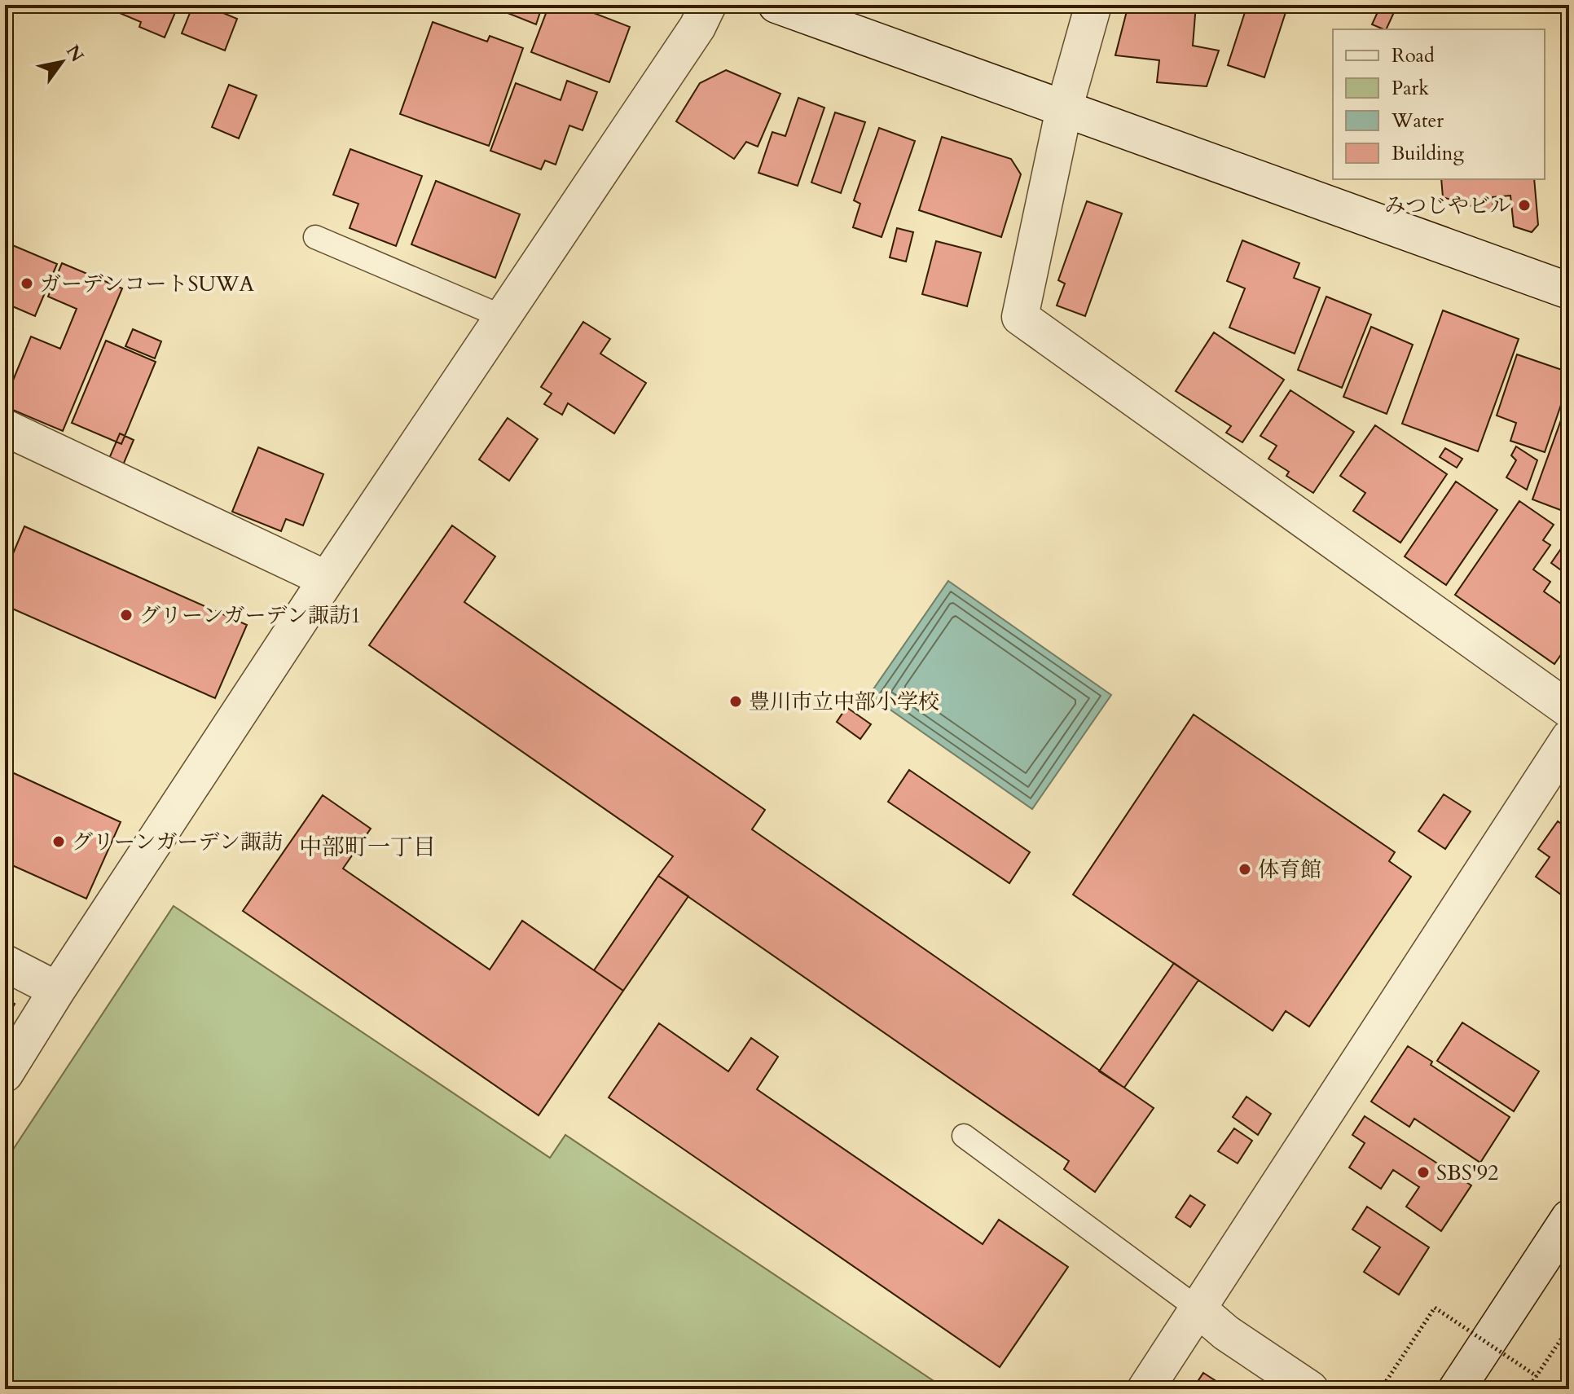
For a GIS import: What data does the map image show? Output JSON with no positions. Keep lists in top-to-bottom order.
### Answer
{
  "districts": ["中部町一丁目"],
  "places": [
    "みつじやビル",
    "ガーデンコートSUWA",
    "グリーンガーデン諏訪1",
    "豊川市立中部小学校",
    "グリーンガーデン諏訪",
    "体育館",
    "SBS'92"
  ],
  "legend": [
    "Road",
    "Park",
    "Water",
    "Building"
  ],
  "north": "top right"
}
